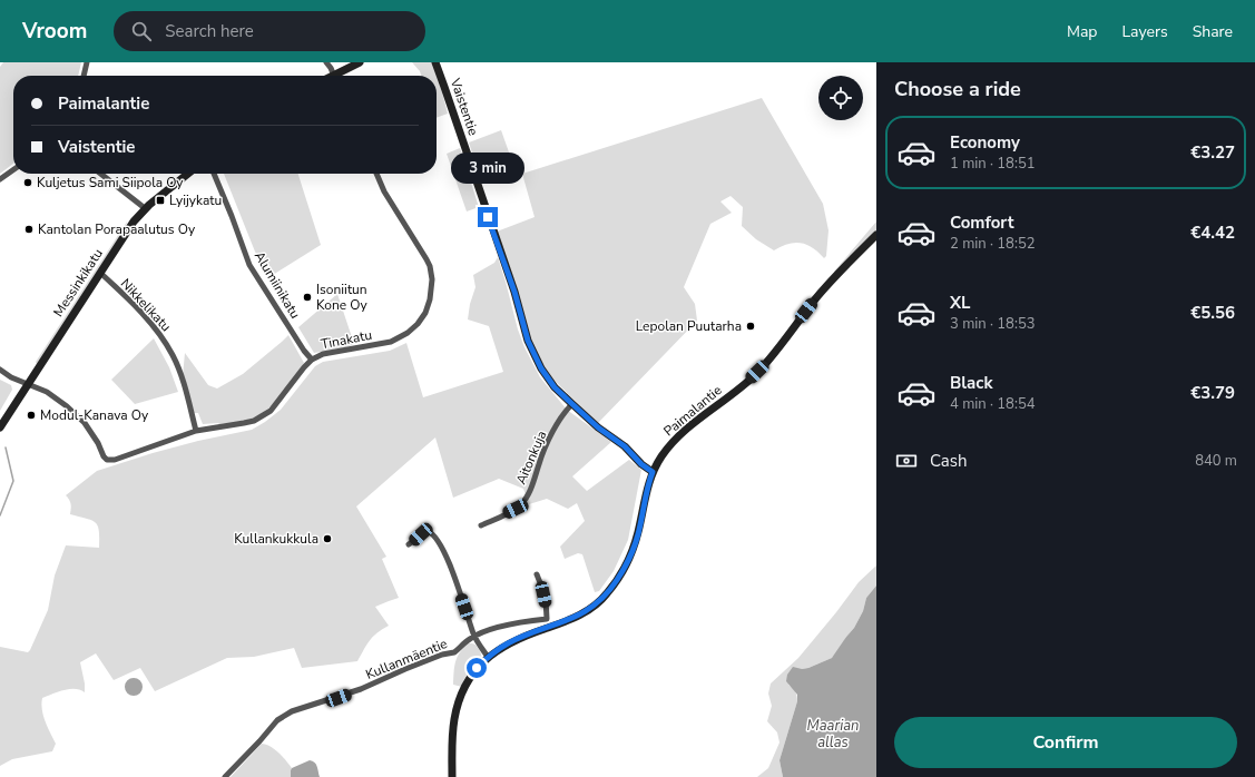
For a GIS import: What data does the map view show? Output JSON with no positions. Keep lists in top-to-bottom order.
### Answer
{
  "streets": {
    "street": [
      "Vaistentie",
      "Messinkikatu",
      "Alumiinikatu",
      "Nikkelikatu",
      "Tinakatu",
      "Paimalantie",
      "Aitonkuja",
      "Kullanmäentie"
    ]
  },
  "crossings": [
    ["Vaistentie", "Paimalantie"],
    ["Vaistentie", "Aitonkuja"],
    ["Messinkikatu", "Nikkelikatu"],
    ["Messinkikatu", "Tinakatu"],
    ["Alumiinikatu", "Tinakatu"],
    ["Nikkelikatu", "Tinakatu"]
  ],
  "water": ["Maarian allas"],
  "places": {
    "other": [
      "Kuljetus Sami Siipola Oy",
      "Kantolan Porapaalutus Oy",
      "Isoniitun Kone Oy",
      "Lepolan Puutarha",
      "Modul-Kanava Oy",
      "Kullankukkula"
    ],
    "transit": ["Lyijykatu"]
  },
  "page": {
    "header": "Vroom",
    "search": "Search here",
    "nav": ["Map", "Layers", "Share"],
    "heading": "Choose a ride",
    "banner": ["Paimalantie", "Vaistentie"],
    "list": [
      {
        "name": "Economy",
        "note": "1 min · 18:51",
        "value": "€3.27"
      },
      {
        "name": "Comfort",
        "note": "2 min · 18:52",
        "value": "€4.42"
      },
      {
        "name": "XL",
        "note": "3 min · 18:53",
        "value": "€5.56"
      },
      {
        "name": "Black",
        "note": "4 min · 18:54",
        "value": "€3.79"
      }
    ],
    "bubble": "3 min",
    "pay": ["Cash", "840 m"],
    "buttons": "Confirm"
  }
}
